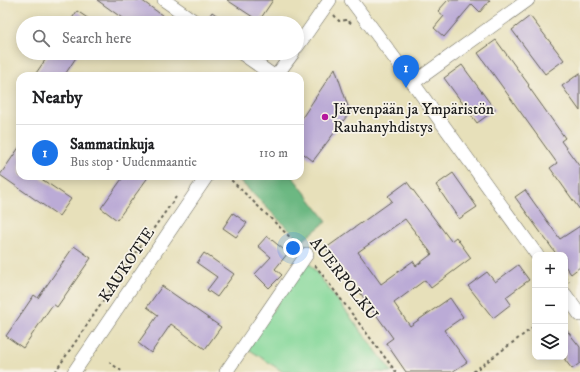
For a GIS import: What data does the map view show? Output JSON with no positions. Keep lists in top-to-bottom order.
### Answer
{
  "streets": {
    "street": ["KAUKOTIE"],
    "path": ["AUERPOLKU"]
  },
  "places": ["Järvenpään ja Ympäristön Rauhanyhdistys"],
  "page": {
    "search": "Search here",
    "pins": "1",
    "heading": "Nearby",
    "list": [
      {
        "mark": "1",
        "name": "Sammatinkuja",
        "note": "Bus stop · Uudenmaantie",
        "value": "110 m"
      }
    ],
    "map_buttons": ["+", "−"]
  }
}
